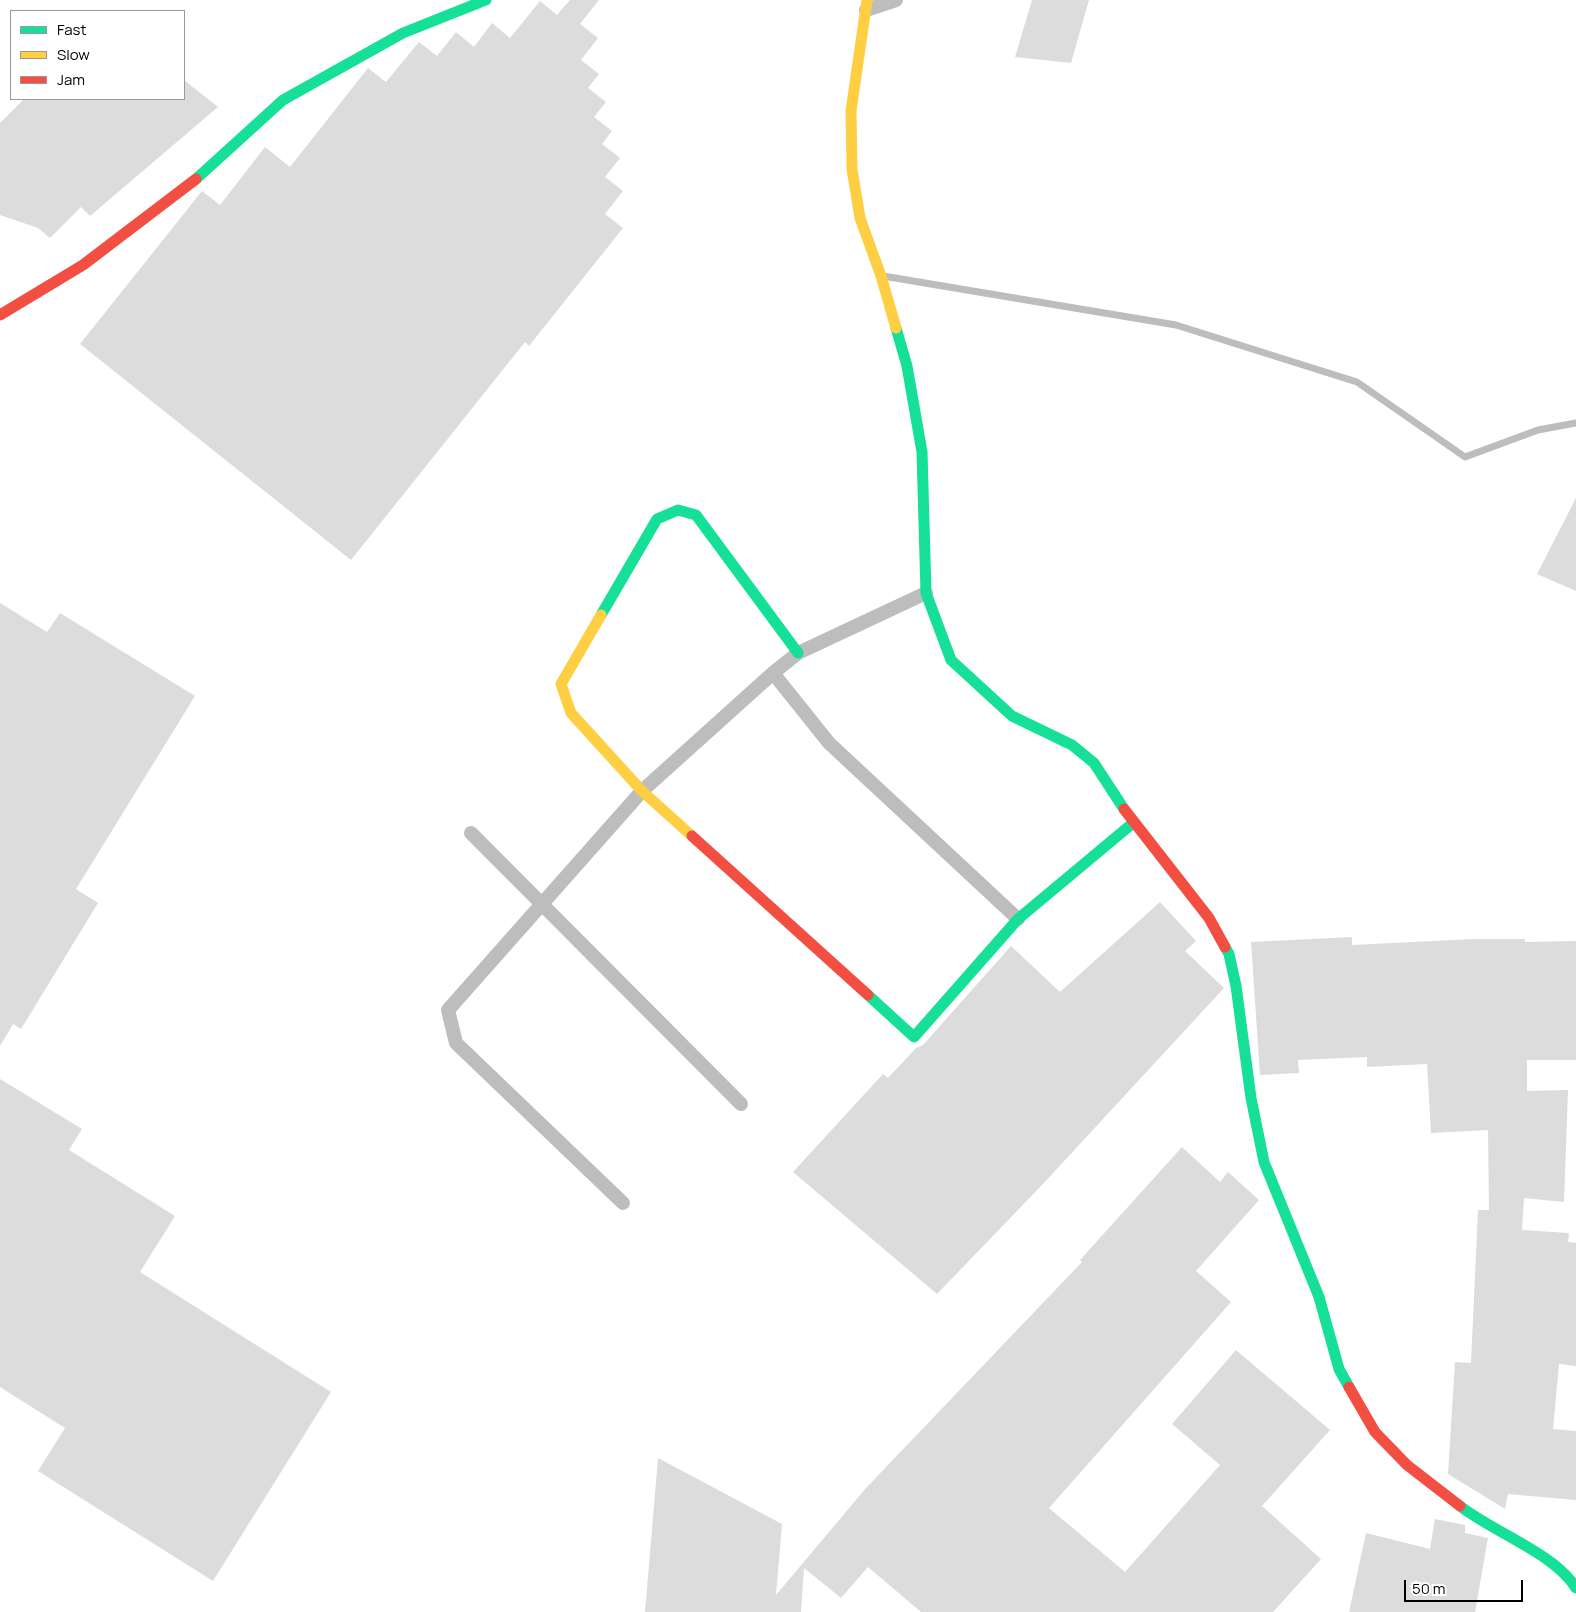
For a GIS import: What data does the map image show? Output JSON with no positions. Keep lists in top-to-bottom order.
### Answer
{
  "legend": ["Fast", "Slow", "Jam"],
  "scale_bar": "50 m"
}
